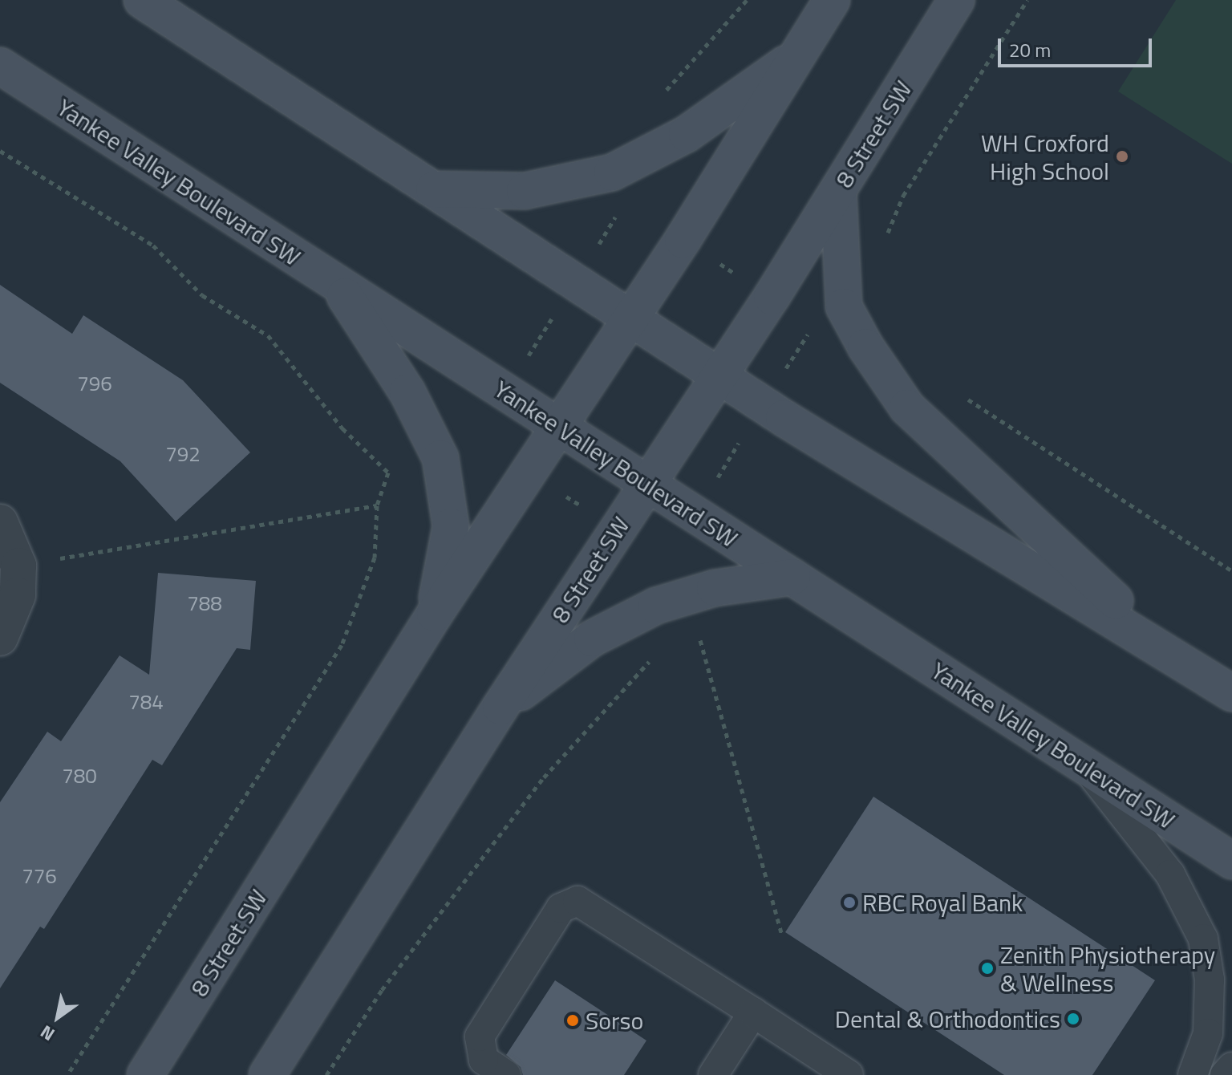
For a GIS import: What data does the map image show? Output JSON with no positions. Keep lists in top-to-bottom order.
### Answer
{
  "streets": {
    "main road": ["8 Street SW", "Yankee Valley Boulevard SW"]
  },
  "crossings": [
    ["8 Street SW", "Yankee Valley Boulevard SW"]
  ],
  "places": [
    "WH Croxford High School",
    "RBC Royal Bank",
    "Zenith Physiotherapy & Wellness",
    "Dental & Orthodontics",
    "Sorso"
  ],
  "house_numbers": [
    "796",
    "792",
    "788",
    "784",
    "780",
    "776"
  ],
  "scale_bar": "20 m",
  "north": "bottom left"
}
